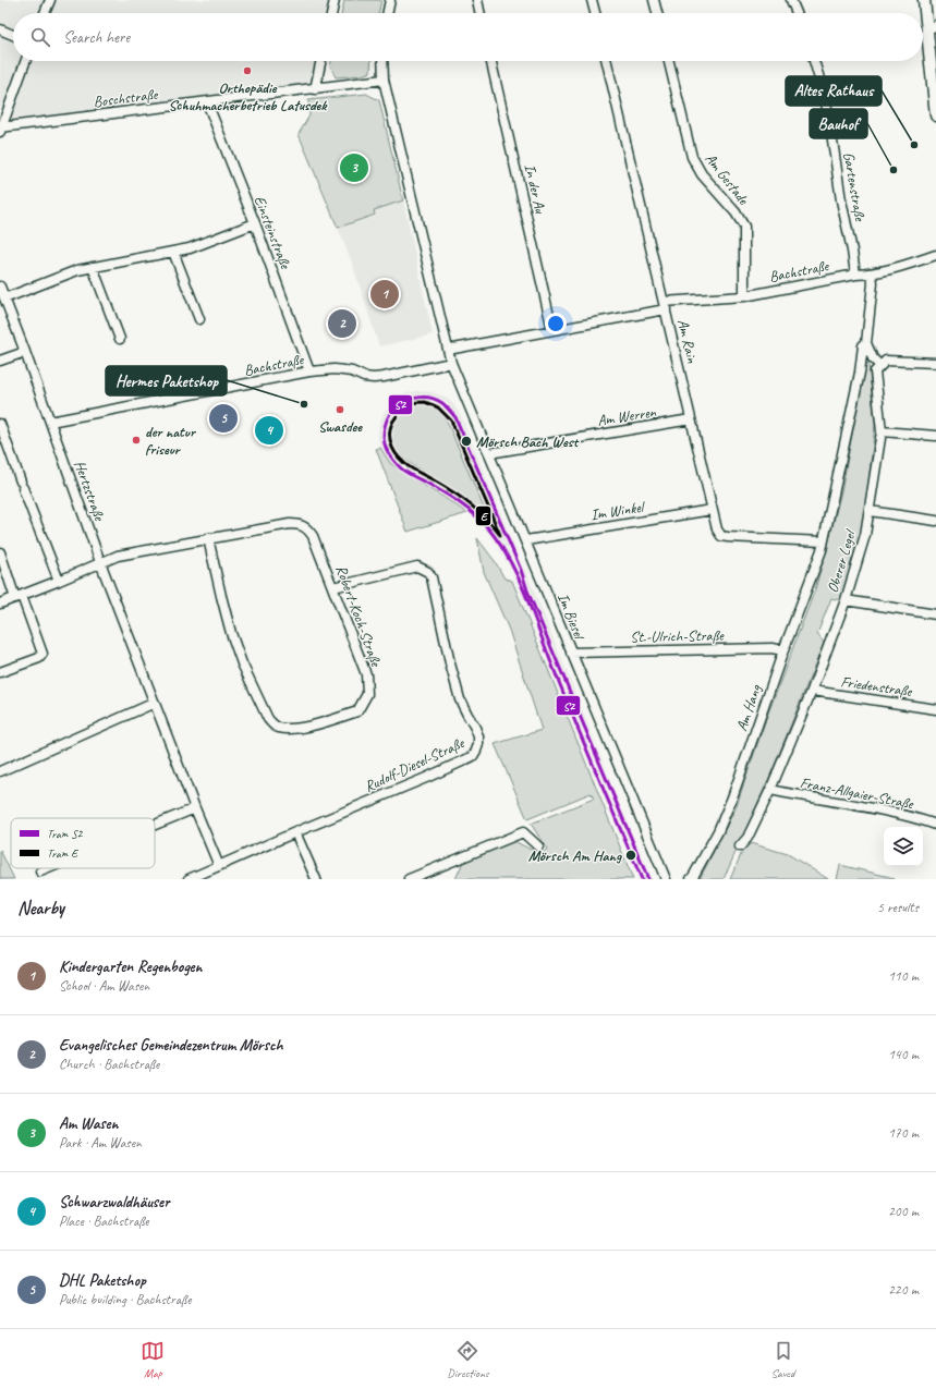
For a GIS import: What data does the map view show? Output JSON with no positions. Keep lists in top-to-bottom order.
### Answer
{
  "streets": {
    "street": [
      "Boschstraße",
      "Am Gestade",
      "Gartenstraße",
      "In der Au",
      "Einsteinstraße",
      "Bachstraße",
      "Am Rain",
      "Am Werren",
      "Hertzstraße",
      "Im Winkel",
      "Oberer Legel",
      "Robert-Koch-Straße",
      "Im Biesel",
      "St.-Ulrich-Straße",
      "Friedenstraße",
      "Am Hang",
      "Rudolf-Diesel-Straße",
      "Franz-Allgaier-Straße"
    ]
  },
  "crossings": [
    ["Boschstraße", "Einsteinstraße"],
    ["Boschstraße", "Im Biesel"],
    ["Am Gestade", "Bachstraße"],
    ["Gartenstraße", "Bachstraße"],
    ["In der Au", "Bachstraße"],
    ["Einsteinstraße", "Bachstraße"],
    ["Bachstraße", "Am Rain"],
    ["Bachstraße", "Hertzstraße"],
    ["Bachstraße", "Im Biesel"],
    ["Am Rain", "Am Werren"],
    ["Am Rain", "Im Winkel"],
    ["Am Rain", "Am Hang"],
    ["Am Werren", "Im Biesel"],
    ["Hertzstraße", "Robert-Koch-Straße"],
    ["Hertzstraße", "Rudolf-Diesel-Straße"],
    ["Im Winkel", "Im Biesel"],
    ["Oberer Legel", "Friedenstraße"],
    ["Oberer Legel", "Franz-Allgaier-Straße"],
    ["Robert-Koch-Straße", "Rudolf-Diesel-Straße"],
    ["Im Biesel", "St.-Ulrich-Straße"],
    ["St.-Ulrich-Straße", "Am Hang"]
  ],
  "places": [
    "Orthopädie Schuhmacherbetrieb Latusdek",
    "Altes Rathaus",
    "Bauhof",
    "Hermes Paketshop",
    "Swasdee",
    "der natur friseur",
    "Mörsch Bach West",
    "Mörsch Am Hang"
  ],
  "lines": ["tram line S2", "tram line E"],
  "legend": ["Tram S2", "Tram E"],
  "page": {
    "search": "Search here",
    "pins": [
      "3",
      "1",
      "2",
      "5",
      "4"
    ],
    "heading": ["Nearby", "5 results"],
    "list": [
      {
        "mark": "1",
        "name": "Kindergarten Regenbogen",
        "note": "School · Am Wasen",
        "value": "110 m"
      },
      {
        "mark": "2",
        "name": "Evangelisches Gemeindezentrum Mörsch",
        "note": "Church · Bachstraße",
        "value": "140 m"
      },
      {
        "mark": "3",
        "name": "Am Wasen",
        "note": "Park · Am Wasen",
        "value": "170 m"
      },
      {
        "mark": "4",
        "name": "Schwarzwaldhäuser",
        "note": "Place · Bachstraße",
        "value": "200 m"
      },
      {
        "mark": "5",
        "name": "DHL Paketshop",
        "note": "Public building · Bachstraße",
        "value": "220 m"
      }
    ],
    "nav": ["Map", "Directions", "Saved"]
  }
}
